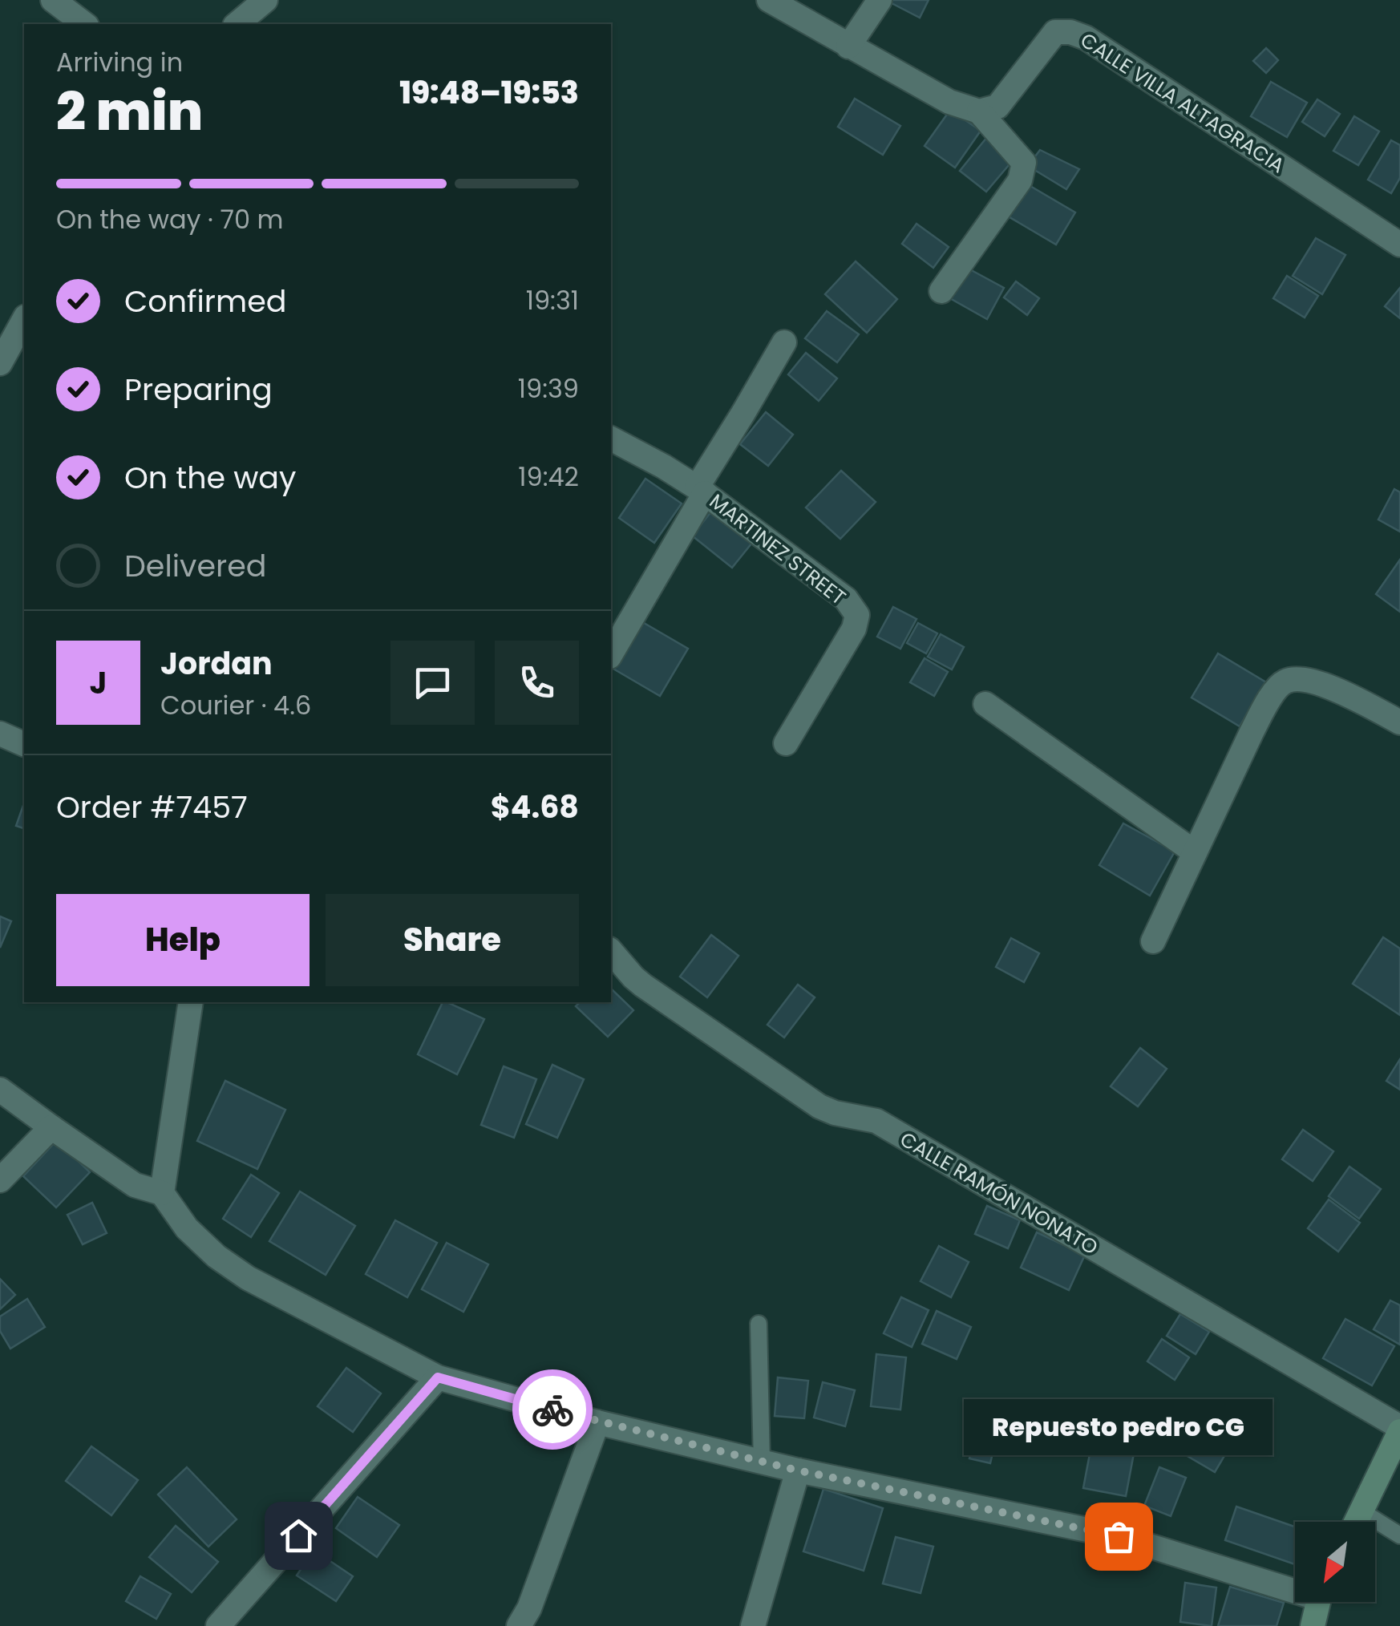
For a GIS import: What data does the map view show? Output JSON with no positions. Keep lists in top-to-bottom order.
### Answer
{
  "streets": {
    "street": ["CALLE VILLA ALTAGRACIA", "MARTINEZ STREET", "CALLE RAMÓN NONATO"]
  },
  "places": ["Repuesto pedro CG"],
  "north": "bottom left",
  "page": {
    "heading": ["2 min", "Arriving in", "19:48–19:53"],
    "panel": [
      "Jordan",
      "Courier · 4.6",
      "Order #7457",
      "$4.68"
    ],
    "bar": "On the way · 70 m",
    "list": [
      ["Confirmed", "19:31"],
      ["Preparing", "19:39"],
      ["On the way", "19:42"],
      "Delivered"
    ],
    "round": "J",
    "buttons": ["Help", "Share"],
    "bubble": "Repuesto pedro CG"
  }
}
